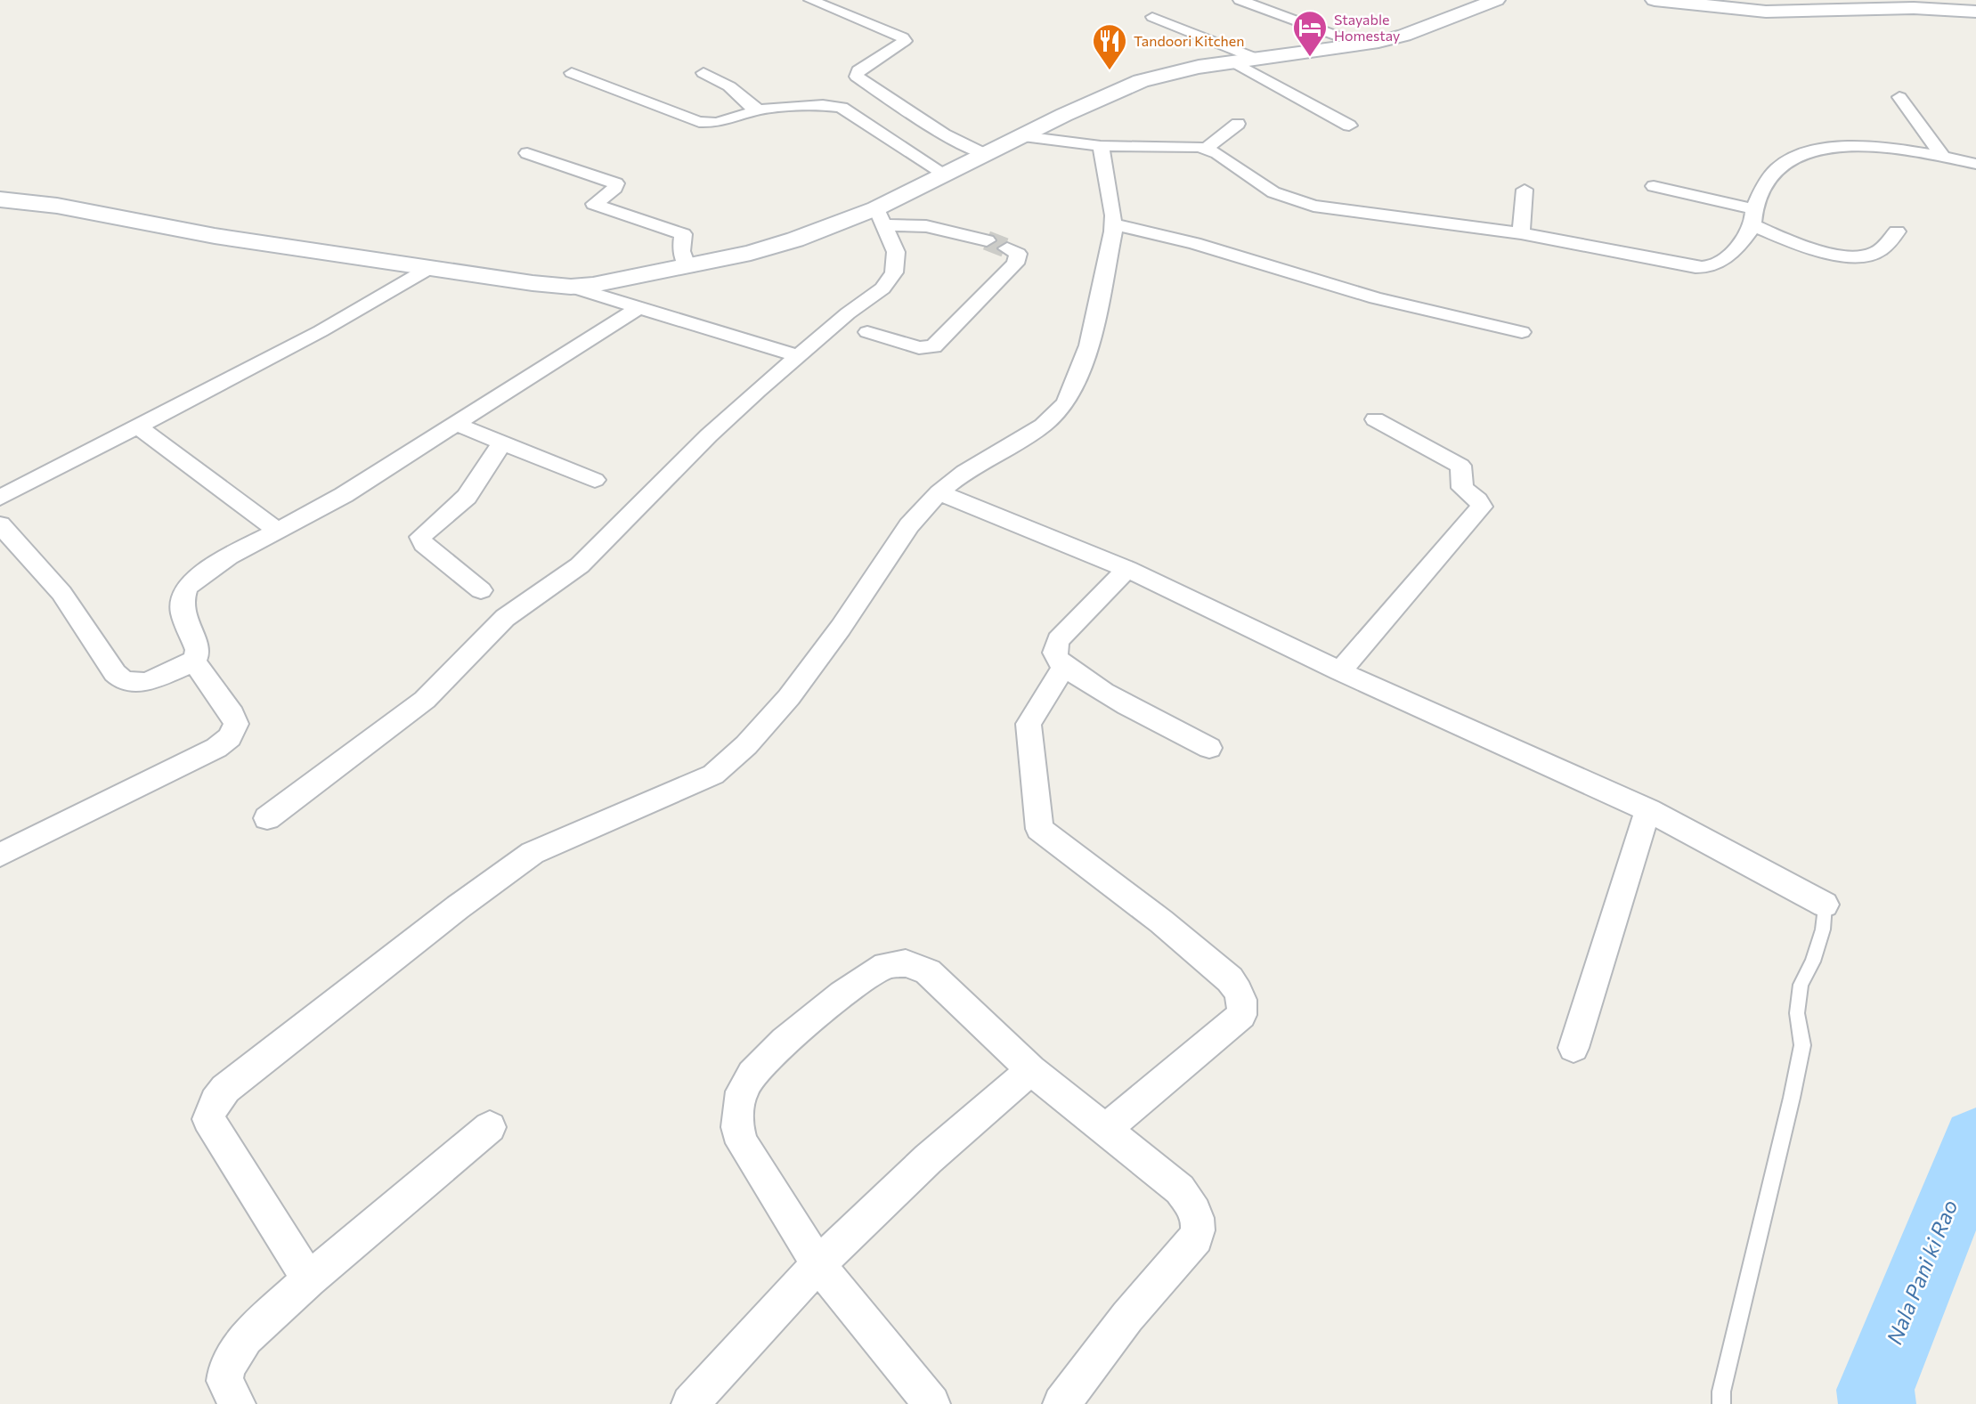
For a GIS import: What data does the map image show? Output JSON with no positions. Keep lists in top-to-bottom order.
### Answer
{
  "water": ["Nala Pani ki Rao"],
  "places": {
    "hotel": ["Stayable Homestay"],
    "restaurant": ["Tandoori Kitchen"]
  }
}
